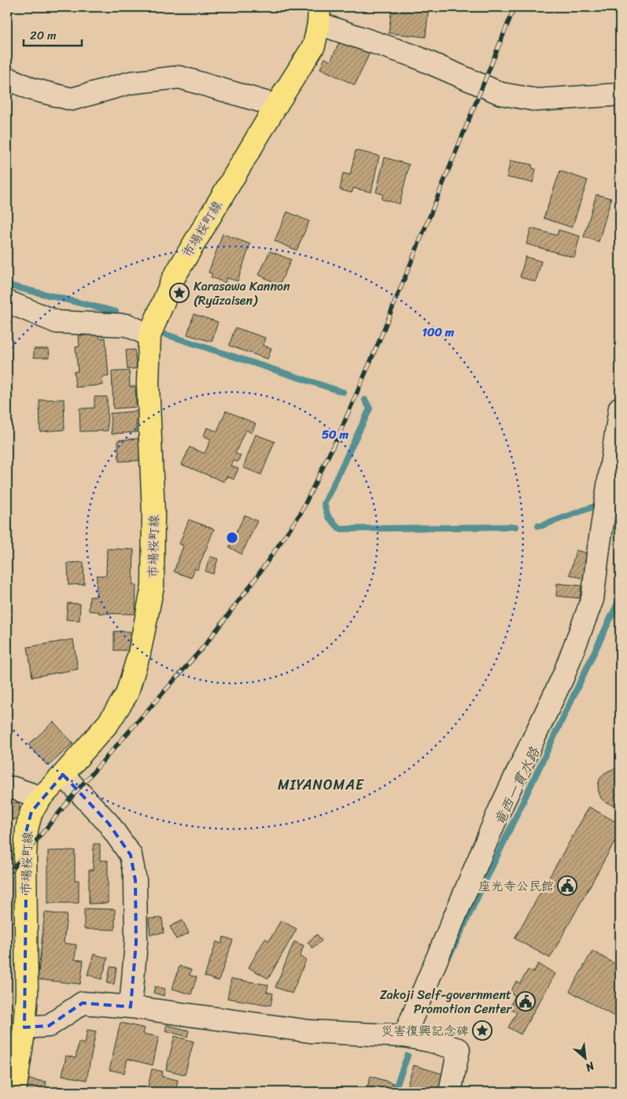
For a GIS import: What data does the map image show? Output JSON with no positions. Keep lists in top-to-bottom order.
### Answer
{
  "streets": {
    "main road": ["市場桜町線"]
  },
  "districts": ["MIYANOMAE"],
  "water": ["竜西一貫水路"],
  "places": {
    "place": ["Karasawa Kannon (Ryūzaisen)", "災害復興記念碑"],
    "public building": ["座光寺公民館", "Zakoji Self-government Promotion Center"]
  },
  "scale_bar": "20 m",
  "north": "bottom right",
  "rings": ["100 m", "50 m"]
}
